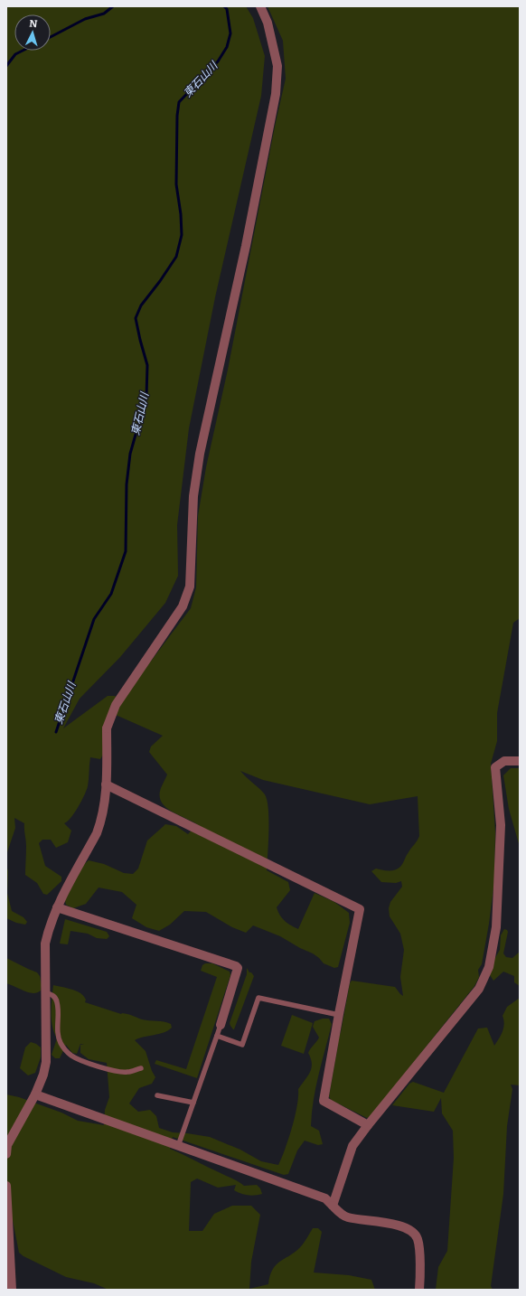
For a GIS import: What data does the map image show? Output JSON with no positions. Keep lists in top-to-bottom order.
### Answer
{
  "water": ["東石山川"],
  "north": "top"
}
